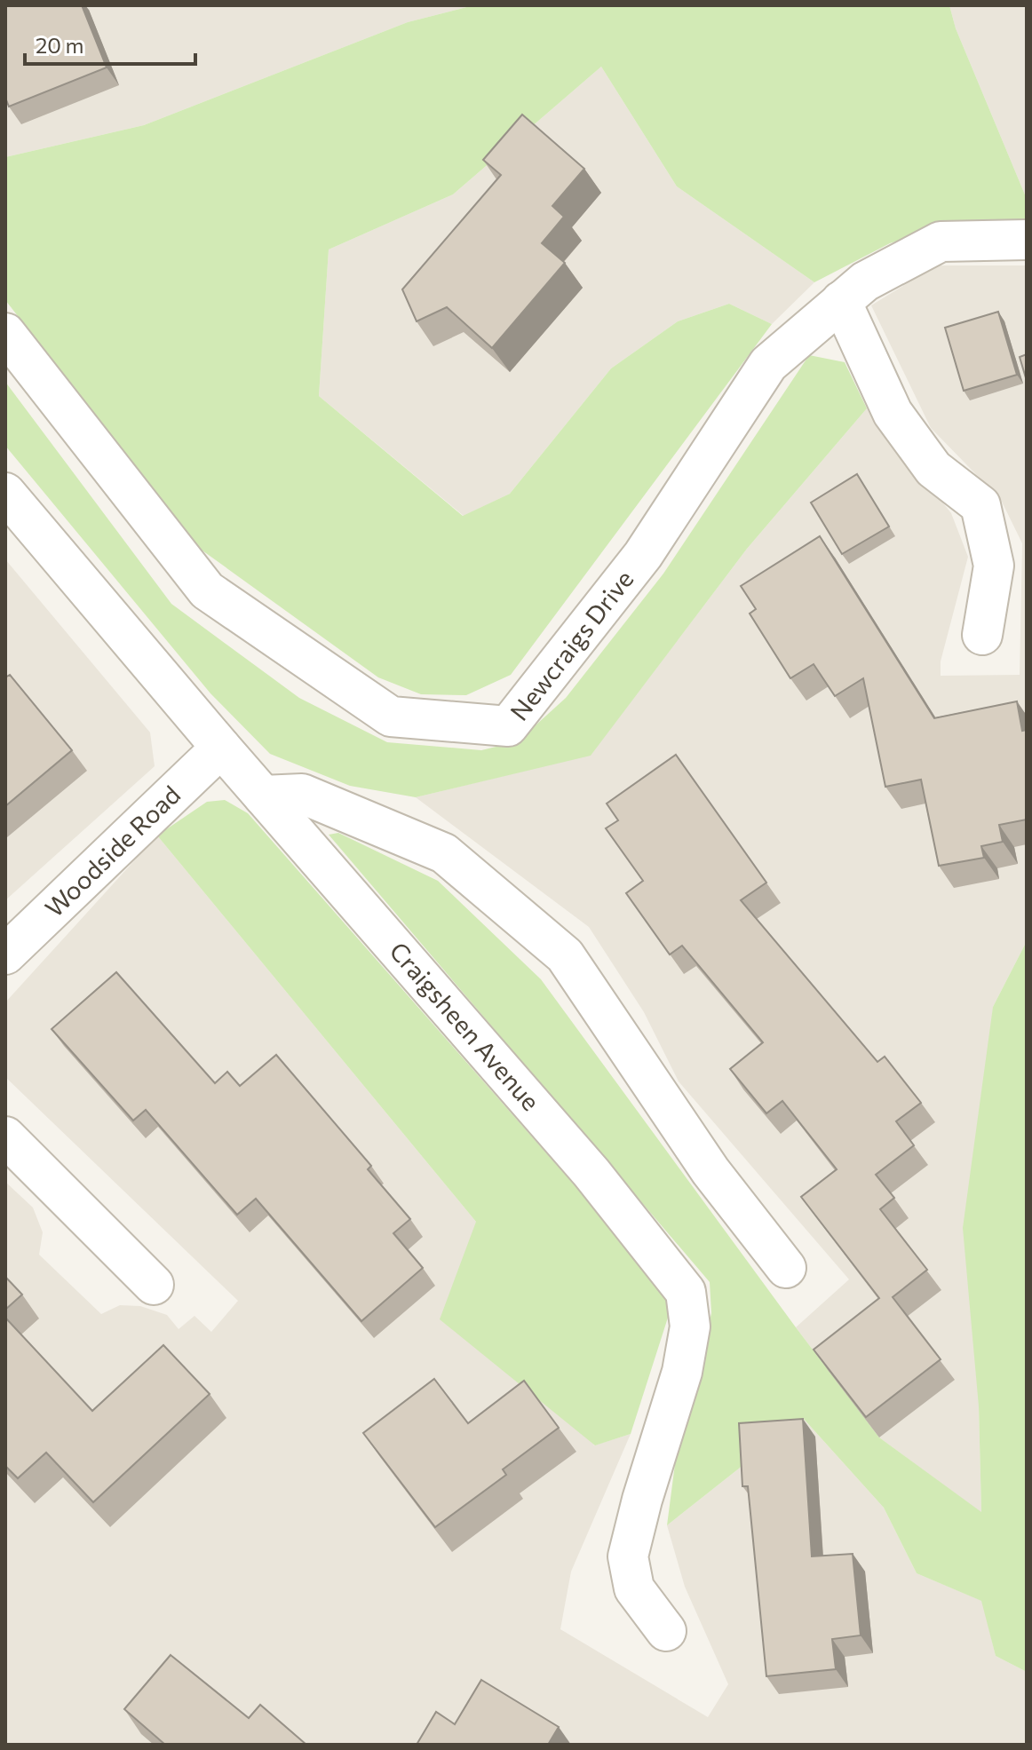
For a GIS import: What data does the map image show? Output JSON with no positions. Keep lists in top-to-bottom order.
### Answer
{
  "streets": {
    "street": ["Newcraigs Drive", "Woodside Road", "Craigsheen Avenue"]
  },
  "crossings": [
    ["Woodside Road", "Craigsheen Avenue"]
  ],
  "scale_bar": "20 m"
}
